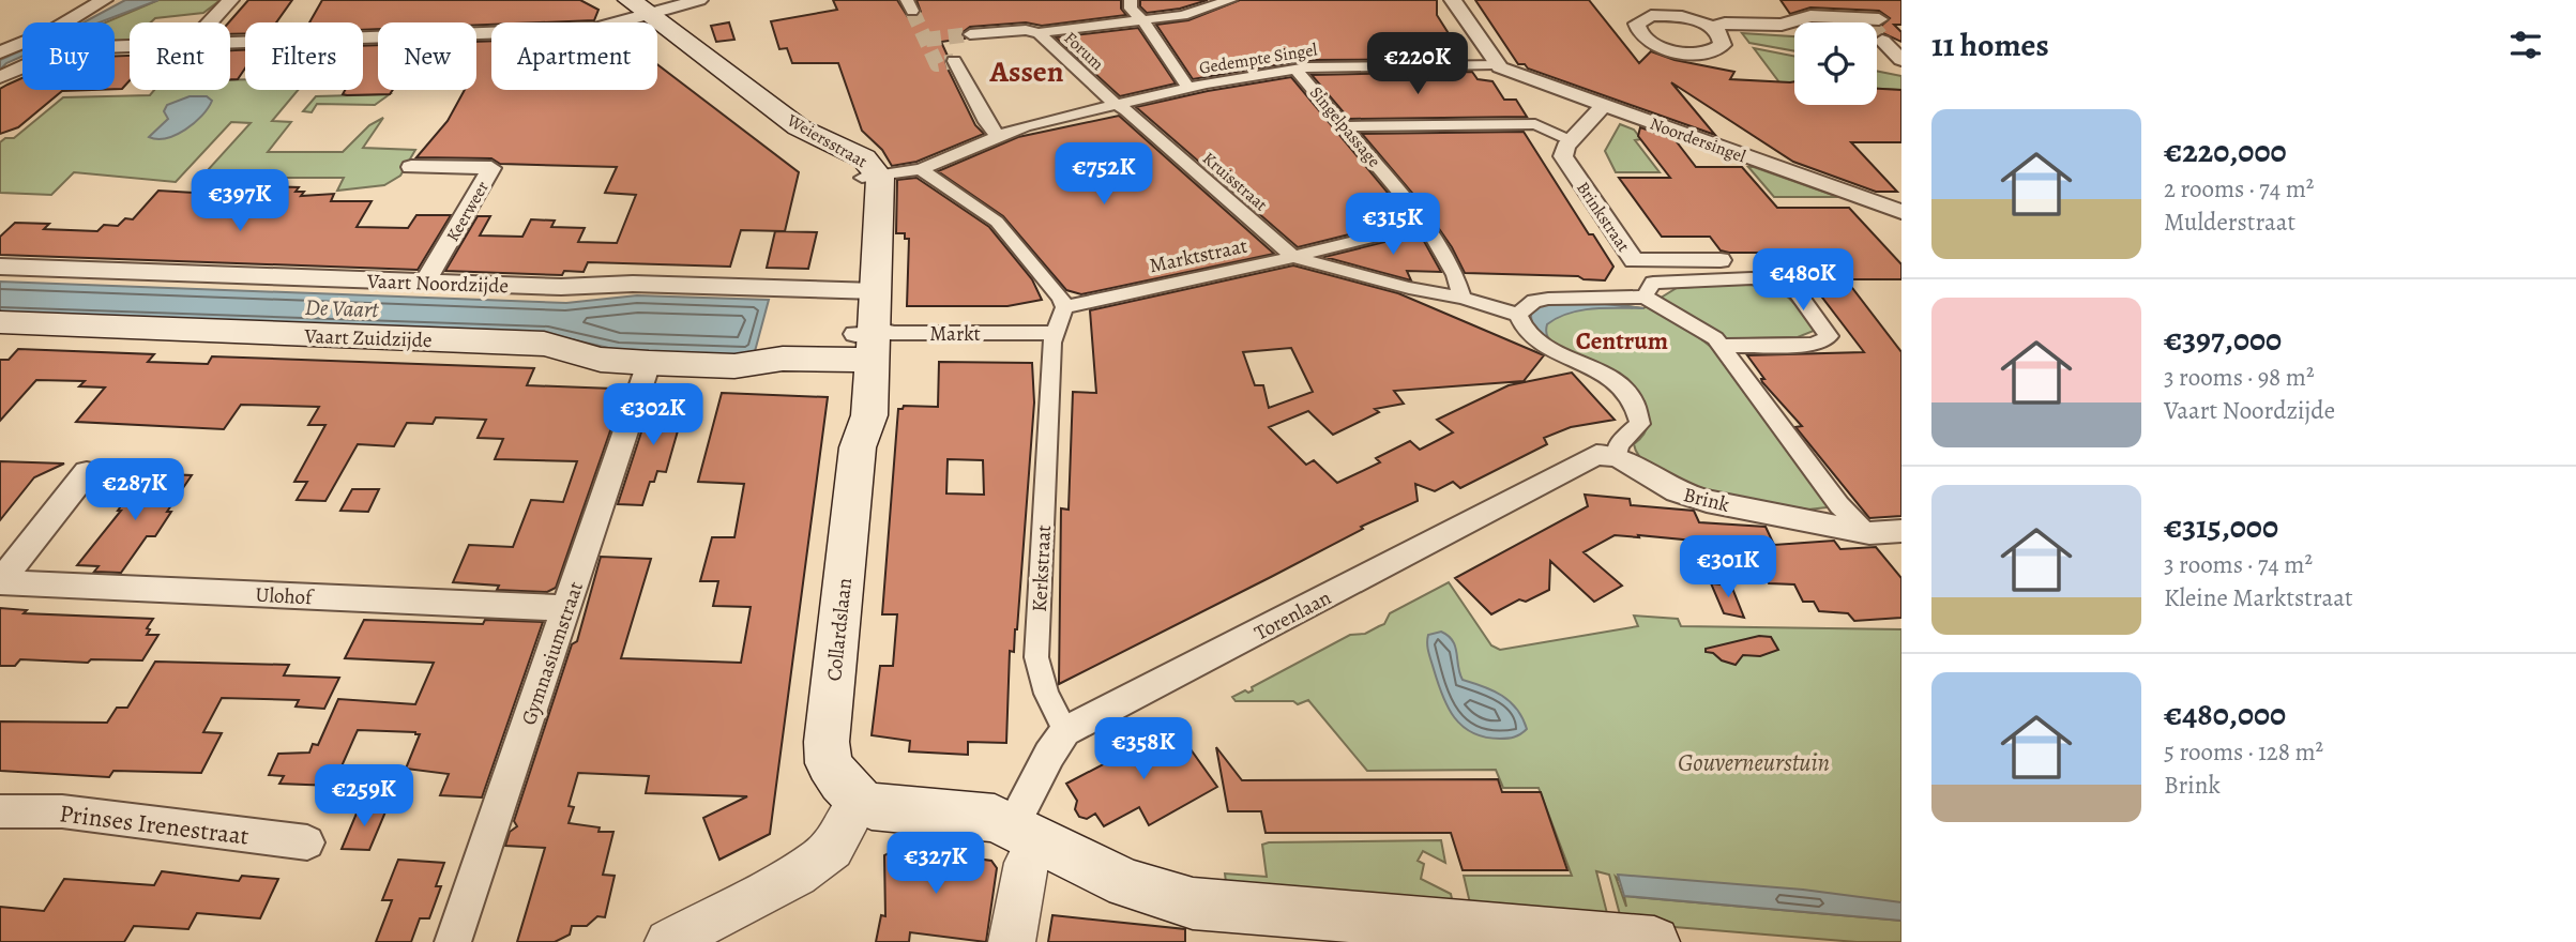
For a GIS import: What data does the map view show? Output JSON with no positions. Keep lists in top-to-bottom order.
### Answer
{
  "streets": {
    "main road": ["Weiersstraat", "Vaart Zuidzijde", "Collardslaan"],
    "street": [
      "Forum",
      "Gedempte Singel",
      "Singelpassage",
      "Noordersingel",
      "Kruisstraat",
      "Keerweer",
      "Brinkstraat",
      "Marktstraat",
      "Vaart Noordzijde",
      "Markt",
      "Brink",
      "Kerkstraat",
      "Ulohof",
      "Torenlaan",
      "Gymnasiumstraat",
      "Prinses Irenestraat"
    ]
  },
  "crossings": [
    ["Forum", "Gedempte Singel"],
    ["Forum", "Kruisstraat"],
    ["Gedempte Singel", "Singelpassage"],
    ["Gedempte Singel", "Noordersingel"],
    ["Gedempte Singel", "Weiersstraat"],
    ["Gedempte Singel", "Kruisstraat"],
    ["Singelpassage", "Marktstraat"],
    ["Weiersstraat", "Vaart Noordzijde"],
    ["Weiersstraat", "Markt"],
    ["Weiersstraat", "Vaart Zuidzijde"],
    ["Weiersstraat", "Collardslaan"],
    ["Kruisstraat", "Marktstraat"],
    ["Keerweer", "Vaart Noordzijde"],
    ["Markt", "Vaart Zuidzijde"],
    ["Markt", "Kerkstraat"],
    ["Markt", "Collardslaan"],
    ["Vaart Zuidzijde", "Collardslaan"],
    ["Vaart Zuidzijde", "Gymnasiumstraat"],
    ["Brink", "Torenlaan"],
    ["Kerkstraat", "Torenlaan"],
    ["Ulohof", "Gymnasiumstraat"]
  ],
  "districts": ["Assen", "Centrum"],
  "water": ["De Vaart"],
  "parks": ["Gouverneurstuin"],
  "page": {
    "heading": "11 homes",
    "chip": [
      "Buy",
      "Rent",
      "Filters",
      "New",
      "Apartment"
    ],
    "price": [
      "€220K",
      "€752K",
      "€397K",
      "€315K",
      "€480K",
      "€302K",
      "€287K",
      "€301K",
      "€358K",
      "€259K",
      "€327K"
    ],
    "list": [
      {
        "name": "€220,000",
        "note": "2 rooms · 74 m² · Mulderstraat"
      },
      {
        "name": "€397,000",
        "note": "3 rooms · 98 m² · Vaart Noordzijde"
      },
      {
        "name": "€315,000",
        "note": "3 rooms · 74 m² · Kleine Marktstraat"
      },
      {
        "name": "€480,000",
        "note": "5 rooms · 128 m² · Brink"
      }
    ]
  }
}
